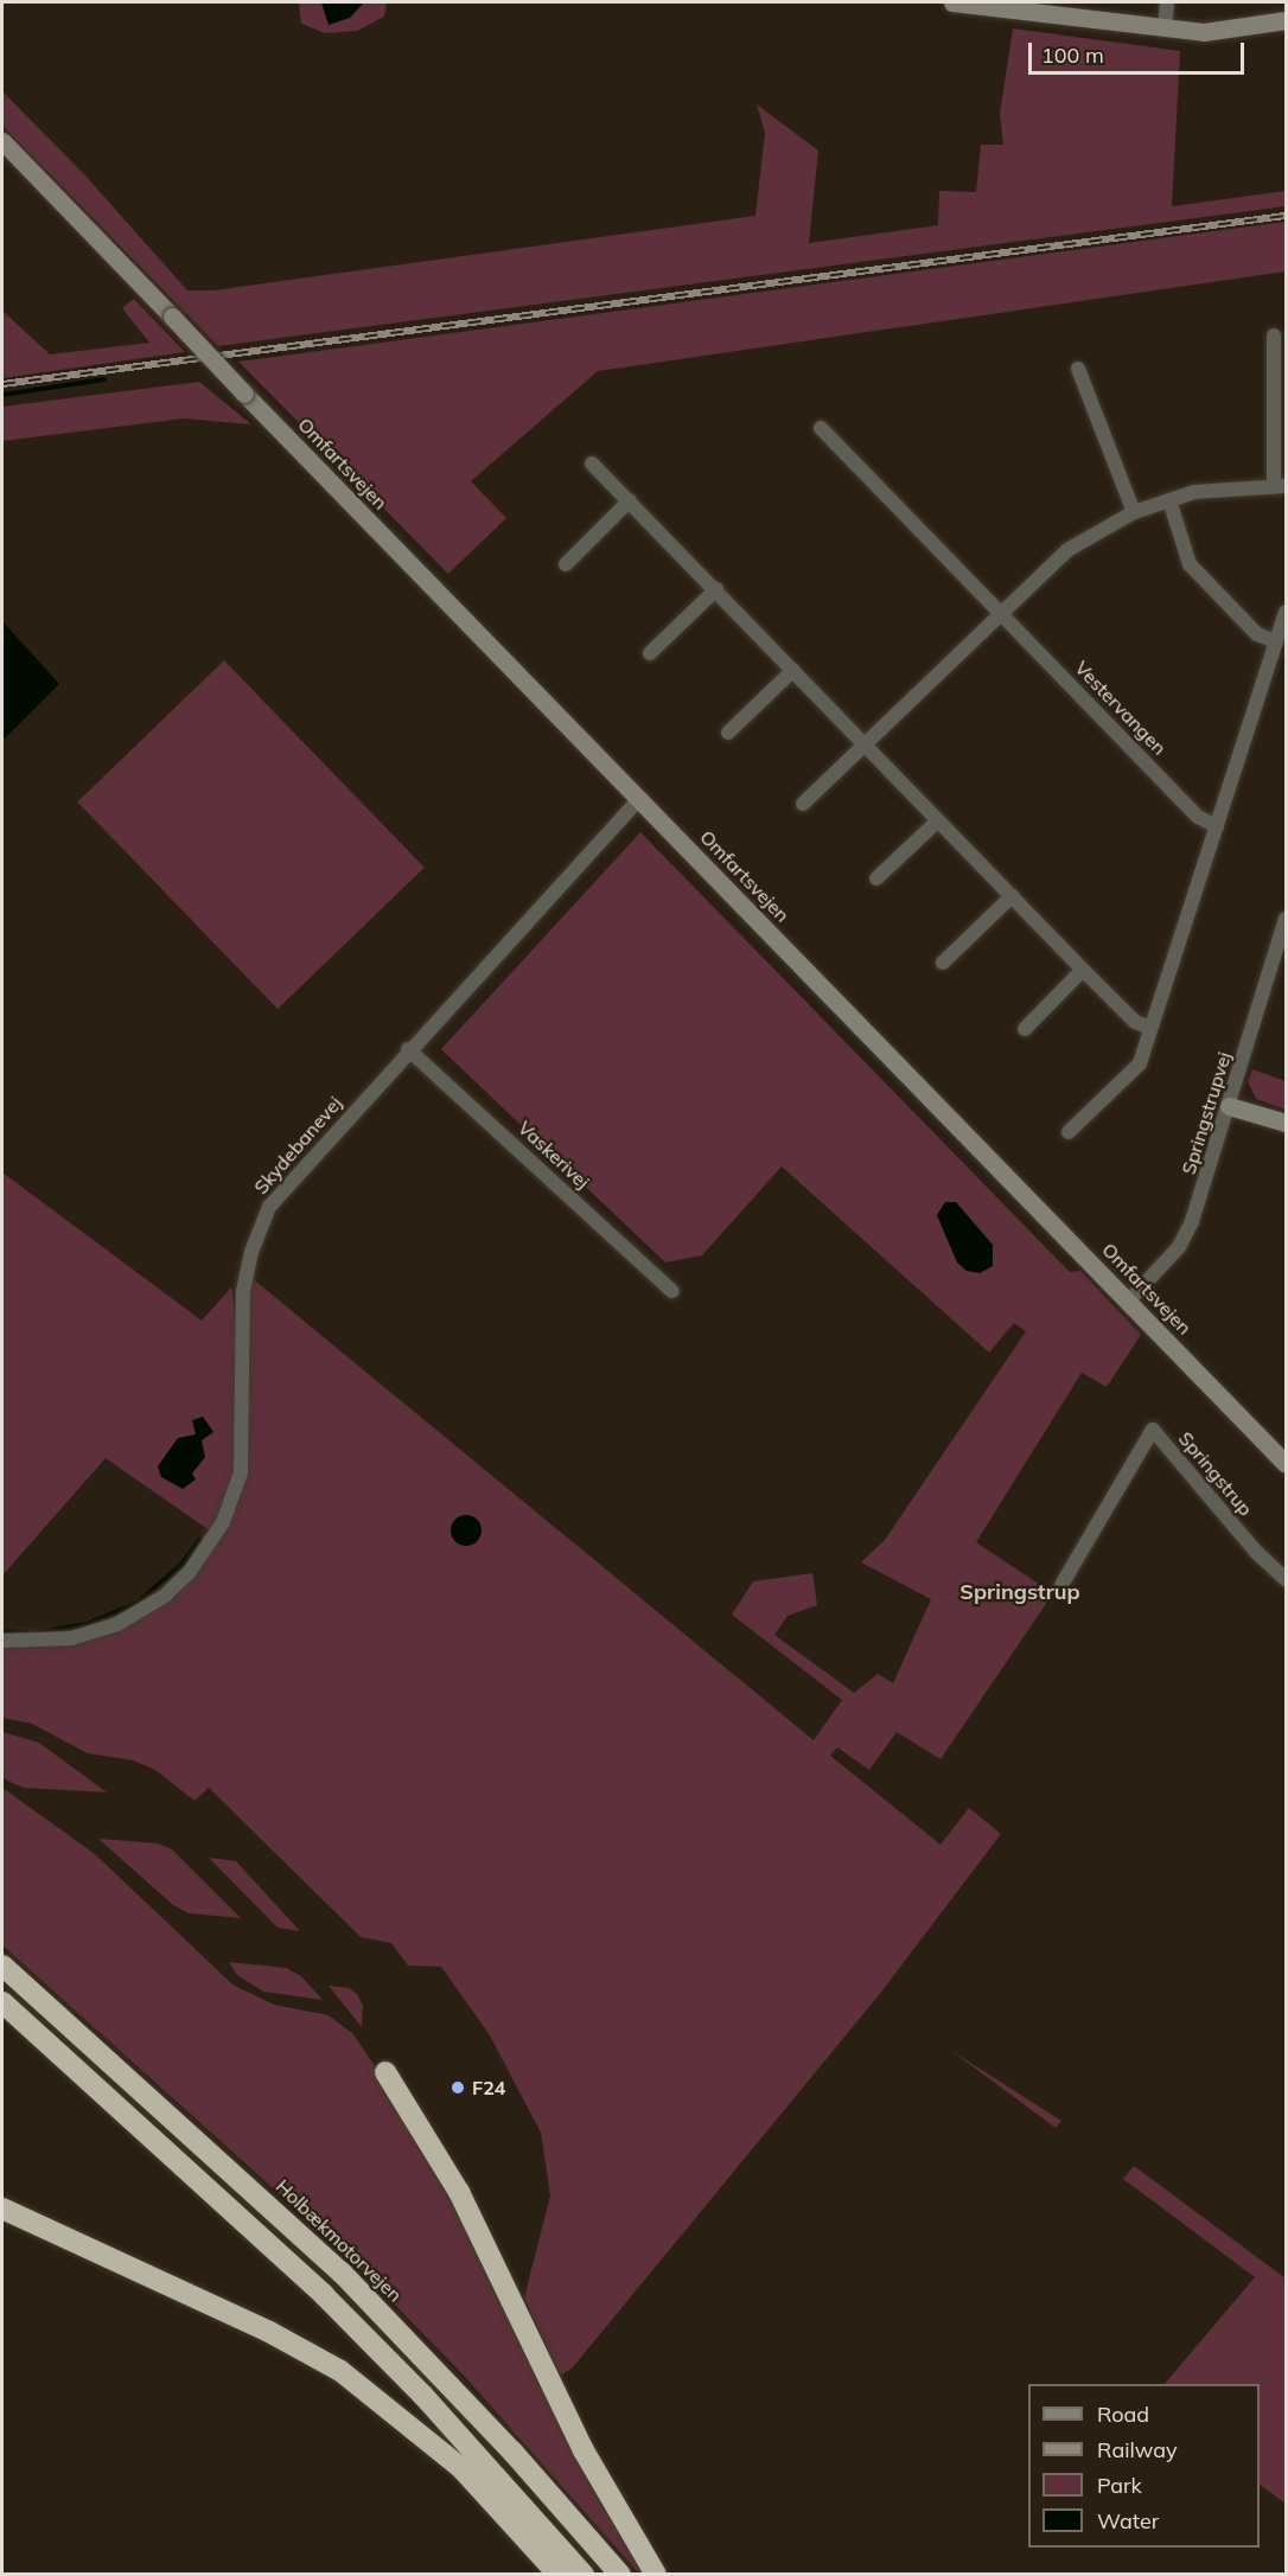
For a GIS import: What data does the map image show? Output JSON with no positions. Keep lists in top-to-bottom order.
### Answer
{
  "streets": {
    "highway": ["Holbækmotorvejen"],
    "main road": ["Omfartsvejen"],
    "street": [
      "Vestervangen",
      "Springstrupvej",
      "Skydebanevej",
      "Vaskerivej",
      "Springstrup"
    ]
  },
  "crossings": [
    ["Omfartsvejen", "Springstrupvej"],
    ["Omfartsvejen", "Skydebanevej"],
    ["Skydebanevej", "Vaskerivej"]
  ],
  "districts": ["Springstrup"],
  "places": ["F24"],
  "legend": [
    "Road",
    "Railway",
    "Park",
    "Water"
  ],
  "scale_bar": "100 m"
}
